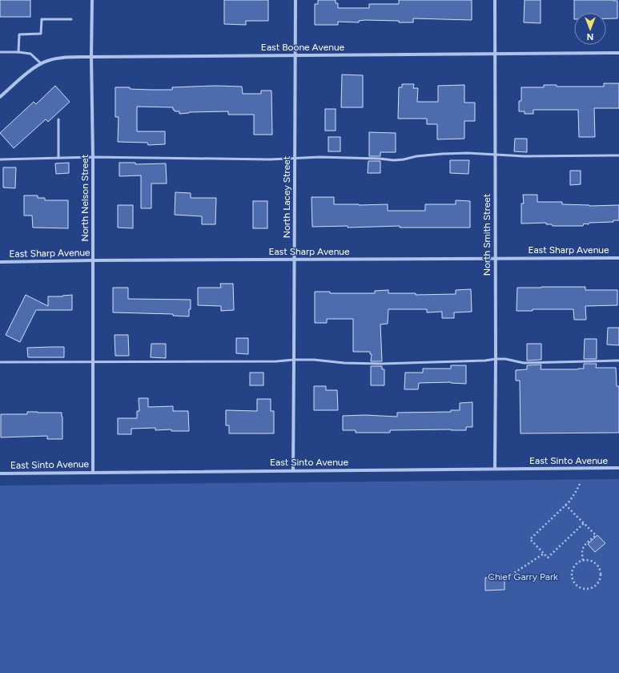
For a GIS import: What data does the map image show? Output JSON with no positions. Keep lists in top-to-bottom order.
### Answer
{
  "streets": {
    "street": [
      "East Boone Avenue",
      "North Lacey Street",
      "North Nelson Street",
      "North Smith Street",
      "East Sharp Avenue",
      "East Sinto Avenue"
    ]
  },
  "crossings": [
    ["East Boone Avenue", "North Lacey Street"],
    ["East Boone Avenue", "North Nelson Street"],
    ["East Boone Avenue", "North Smith Street"],
    ["North Lacey Street", "East Sharp Avenue"],
    ["North Lacey Street", "East Sinto Avenue"],
    ["North Nelson Street", "East Sharp Avenue"],
    ["North Nelson Street", "East Sinto Avenue"],
    ["North Smith Street", "East Sharp Avenue"],
    ["North Smith Street", "East Sinto Avenue"]
  ],
  "parks": ["Chief Garry Park"],
  "north": "bottom"
}
